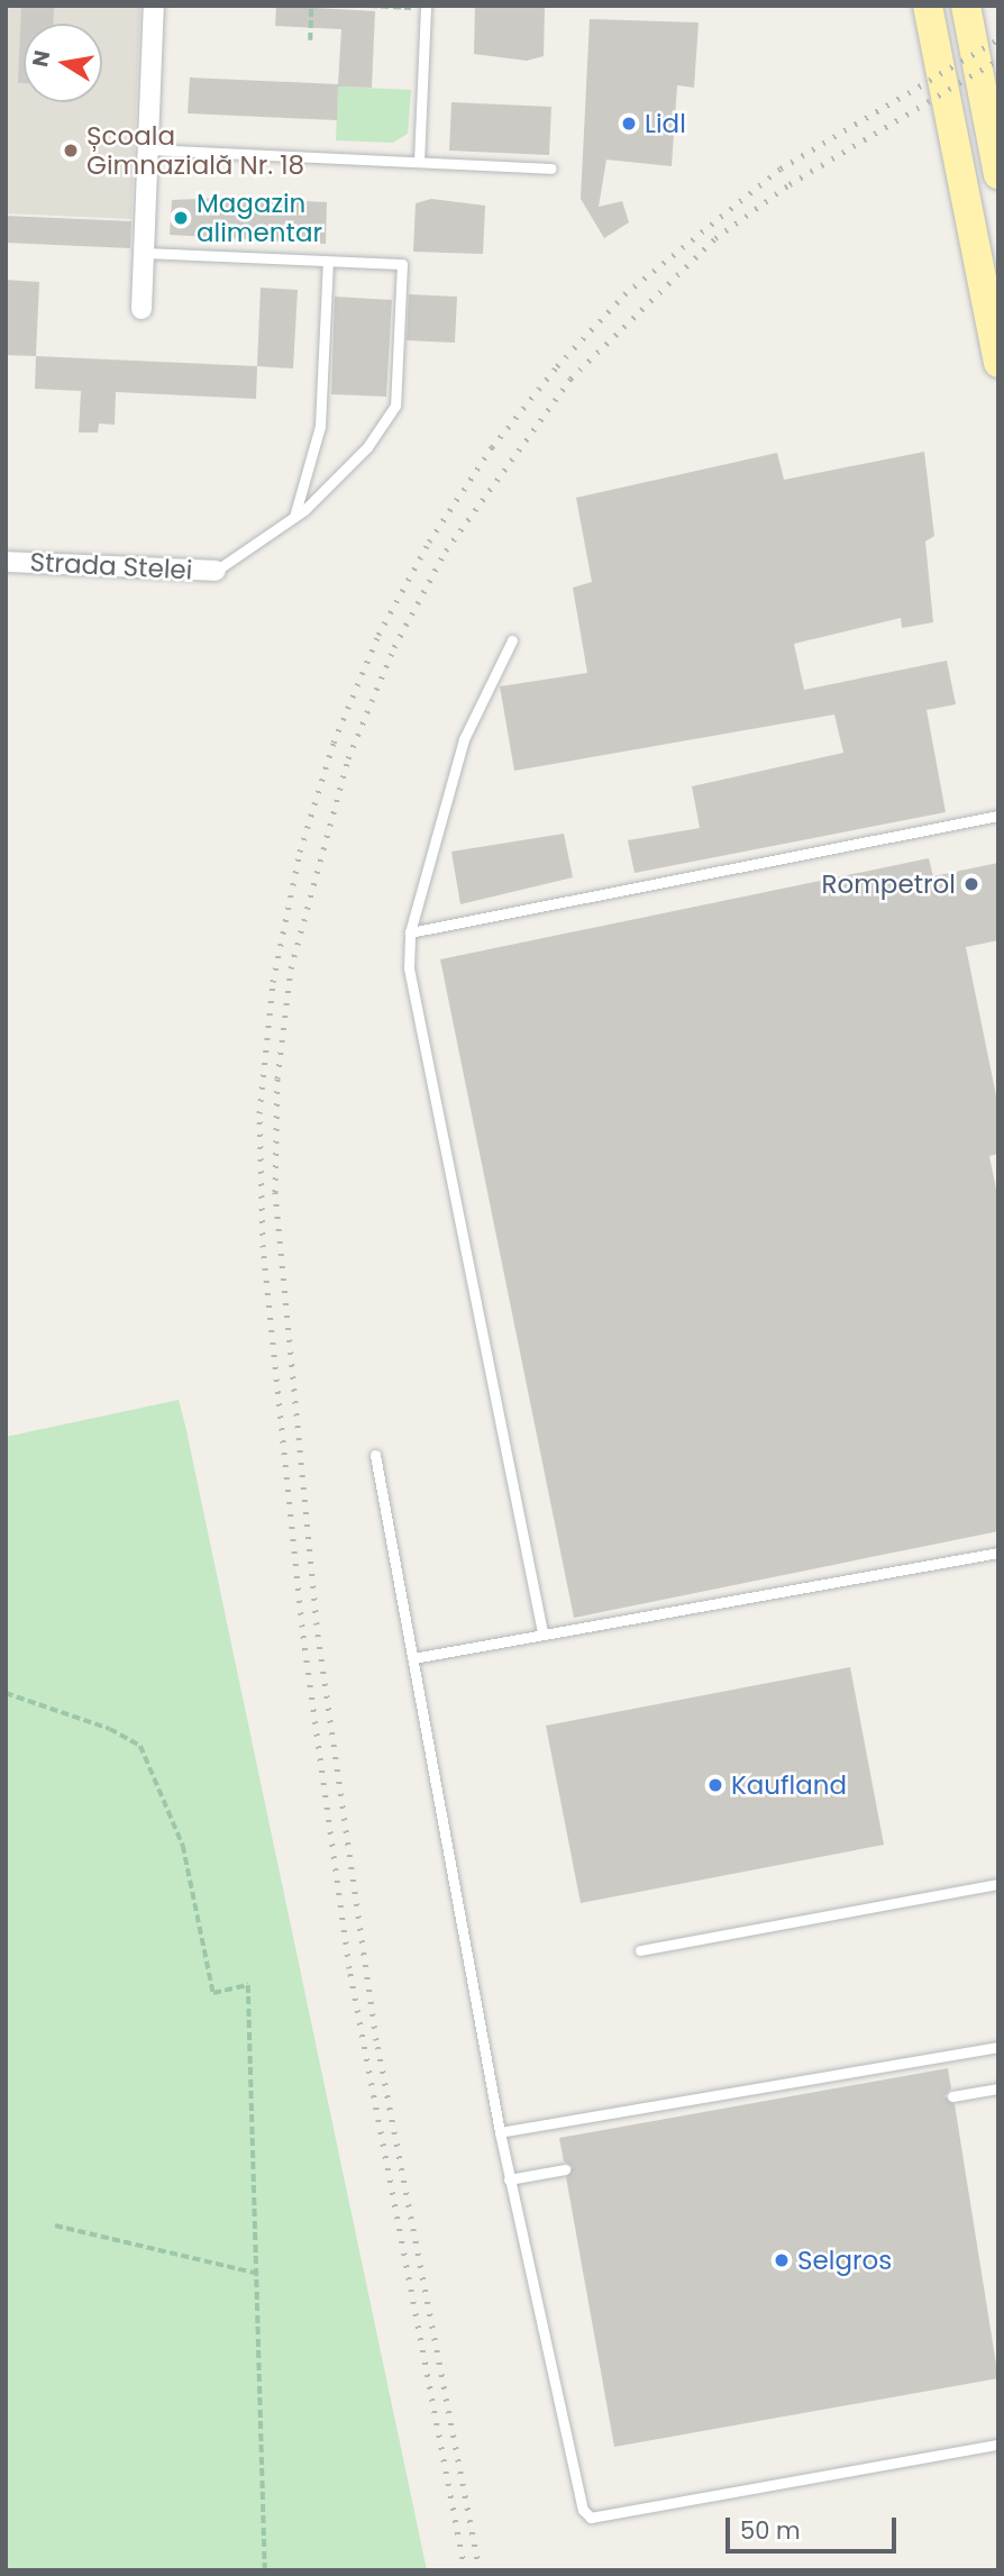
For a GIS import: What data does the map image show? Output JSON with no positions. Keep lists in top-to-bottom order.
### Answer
{
  "streets": {
    "street": ["Strada Stelei"]
  },
  "places": [
    "Lidl",
    "Școala Gimnazială Nr. 18",
    "Magazin alimentar",
    "Rompetrol",
    "Kaufland",
    "Selgros"
  ],
  "scale_bar": "50 m",
  "north": "left"
}
